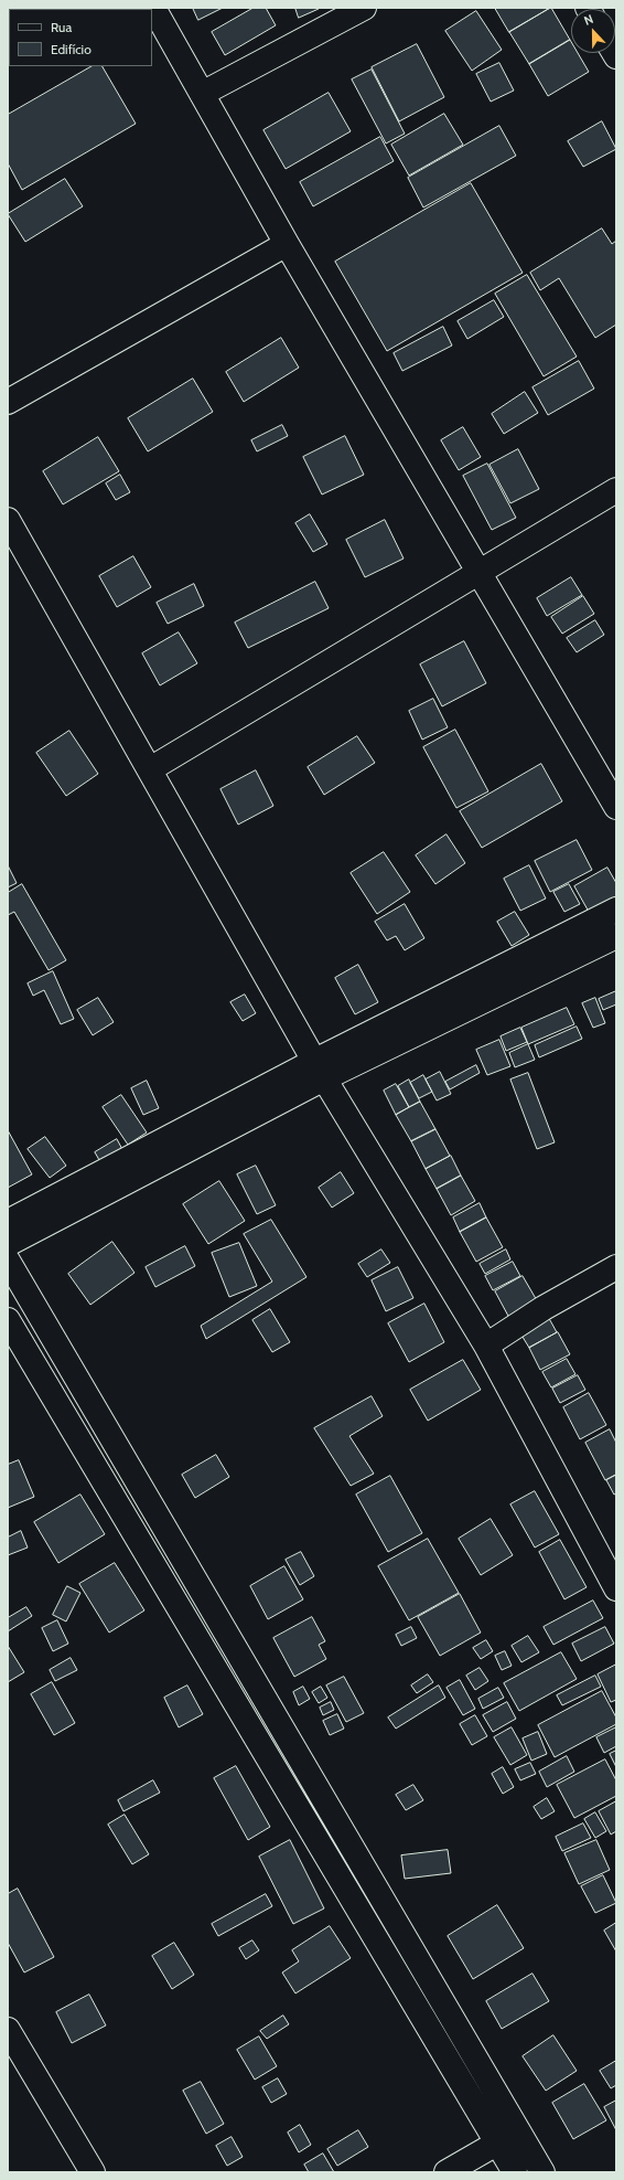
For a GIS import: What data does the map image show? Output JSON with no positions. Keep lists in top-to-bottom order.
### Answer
{
  "legend": ["Rua", "Edifício"],
  "north": "top"
}
